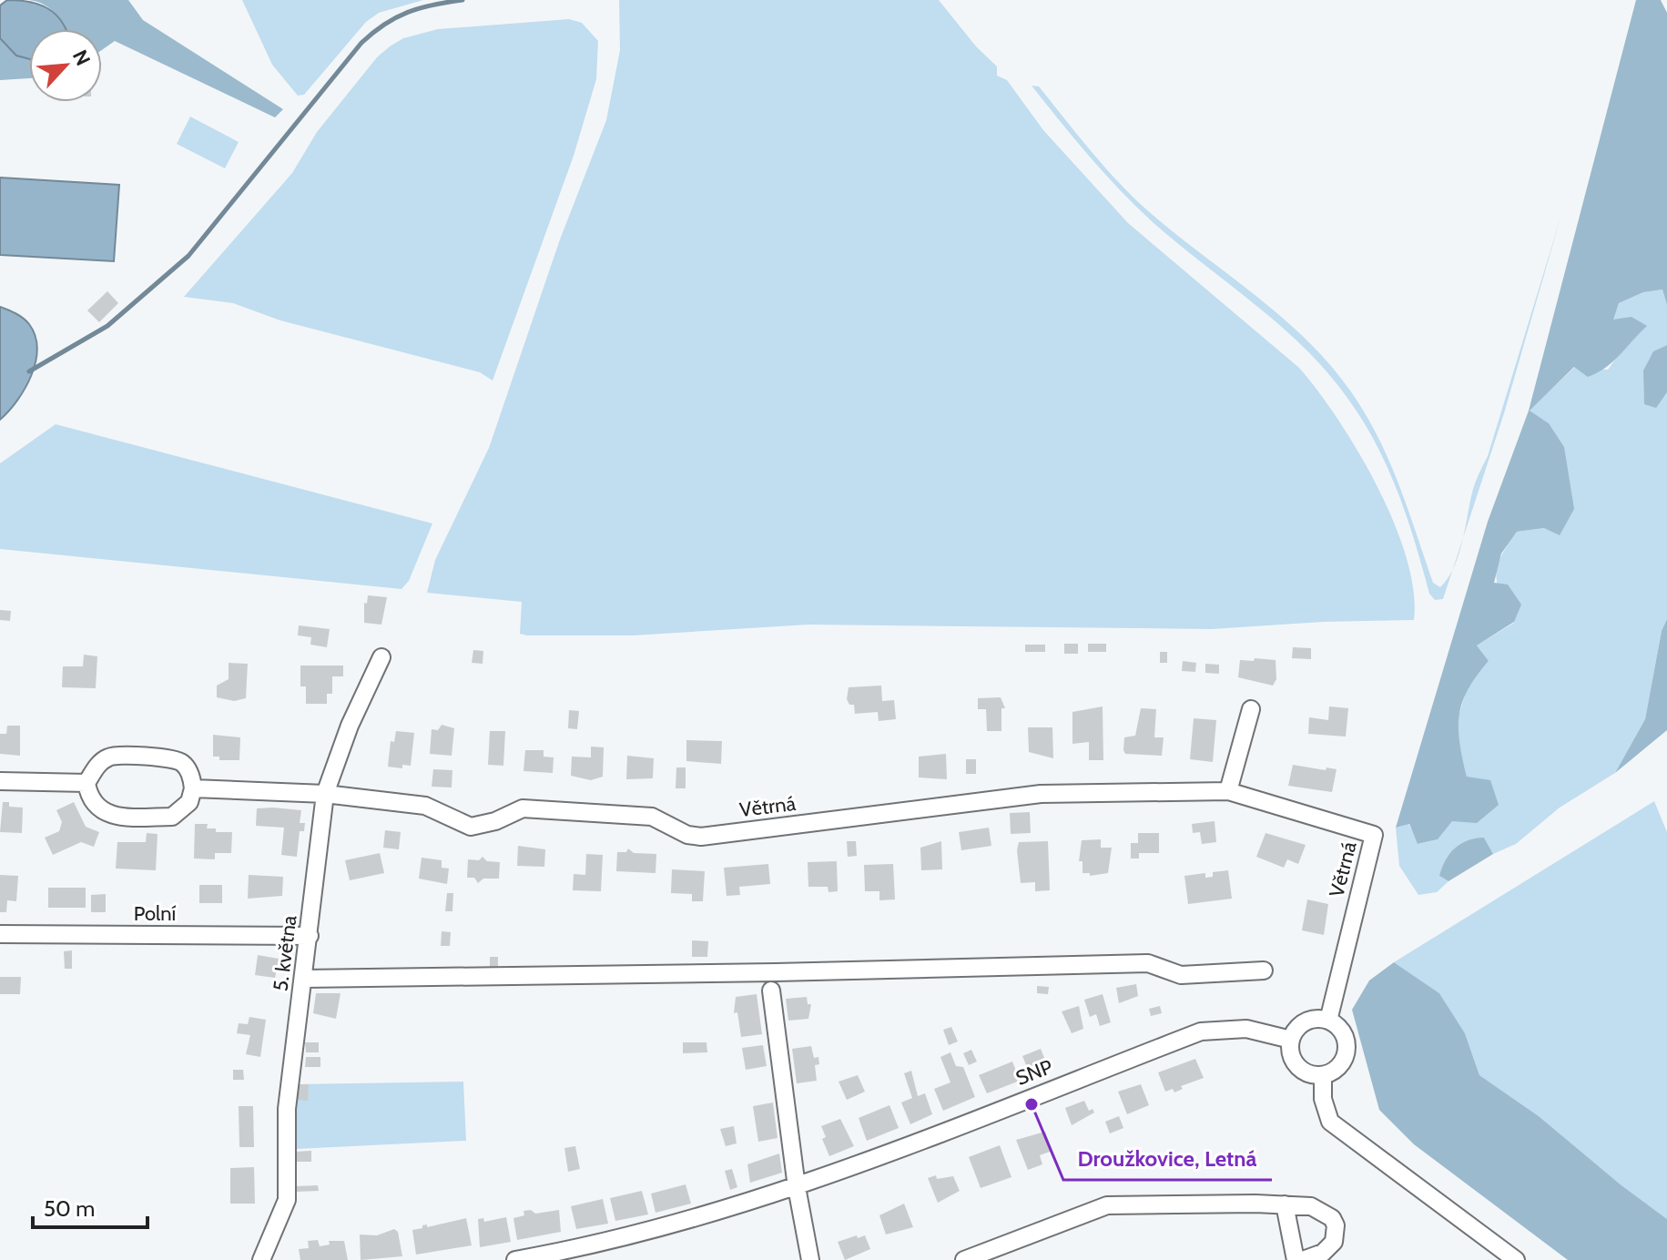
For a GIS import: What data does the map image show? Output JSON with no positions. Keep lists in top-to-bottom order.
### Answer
{
  "streets": {
    "street": [
      "Větrná",
      "Polní",
      "5. května",
      "SNP"
    ]
  },
  "crossings": [
    ["Větrná", "5. května"],
    ["Větrná", "SNP"],
    ["Polní", "5. května"]
  ],
  "places": ["Droužkovice, Letná"],
  "scale_bar": "50 m",
  "north": "top right"
}
